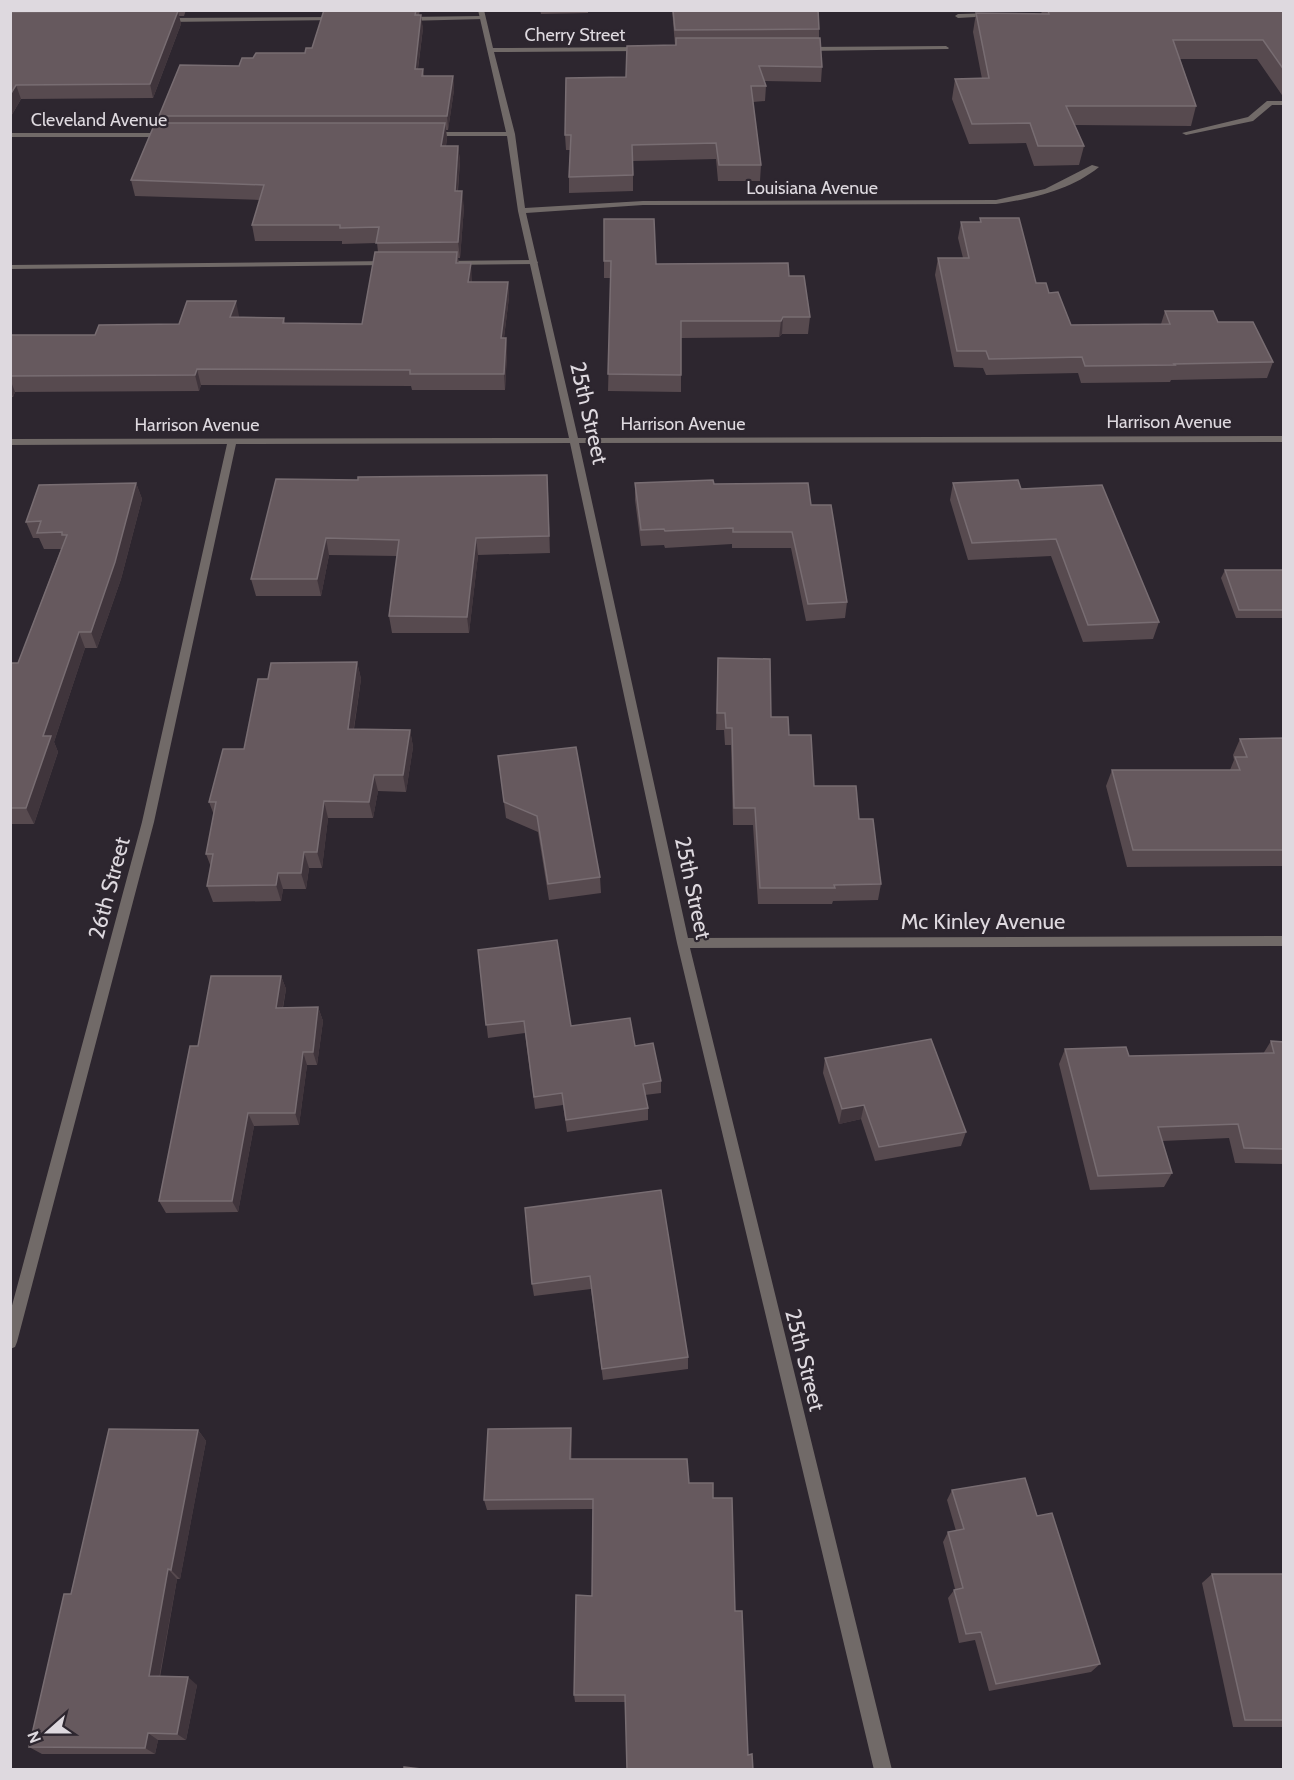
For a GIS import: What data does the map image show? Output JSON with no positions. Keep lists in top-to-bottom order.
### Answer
{
  "streets": {
    "street": [
      "Cherry Street",
      "Cleveland Avenue",
      "Louisiana Avenue",
      "25th Street",
      "Harrison Avenue",
      "26th Street",
      "Mc Kinley Avenue"
    ]
  },
  "crossings": [
    ["Cherry Street", "25th Street"],
    ["Louisiana Avenue", "25th Street"],
    ["25th Street", "Harrison Avenue"],
    ["25th Street", "Mc Kinley Avenue"],
    ["Harrison Avenue", "26th Street"]
  ],
  "north": "left"
}
